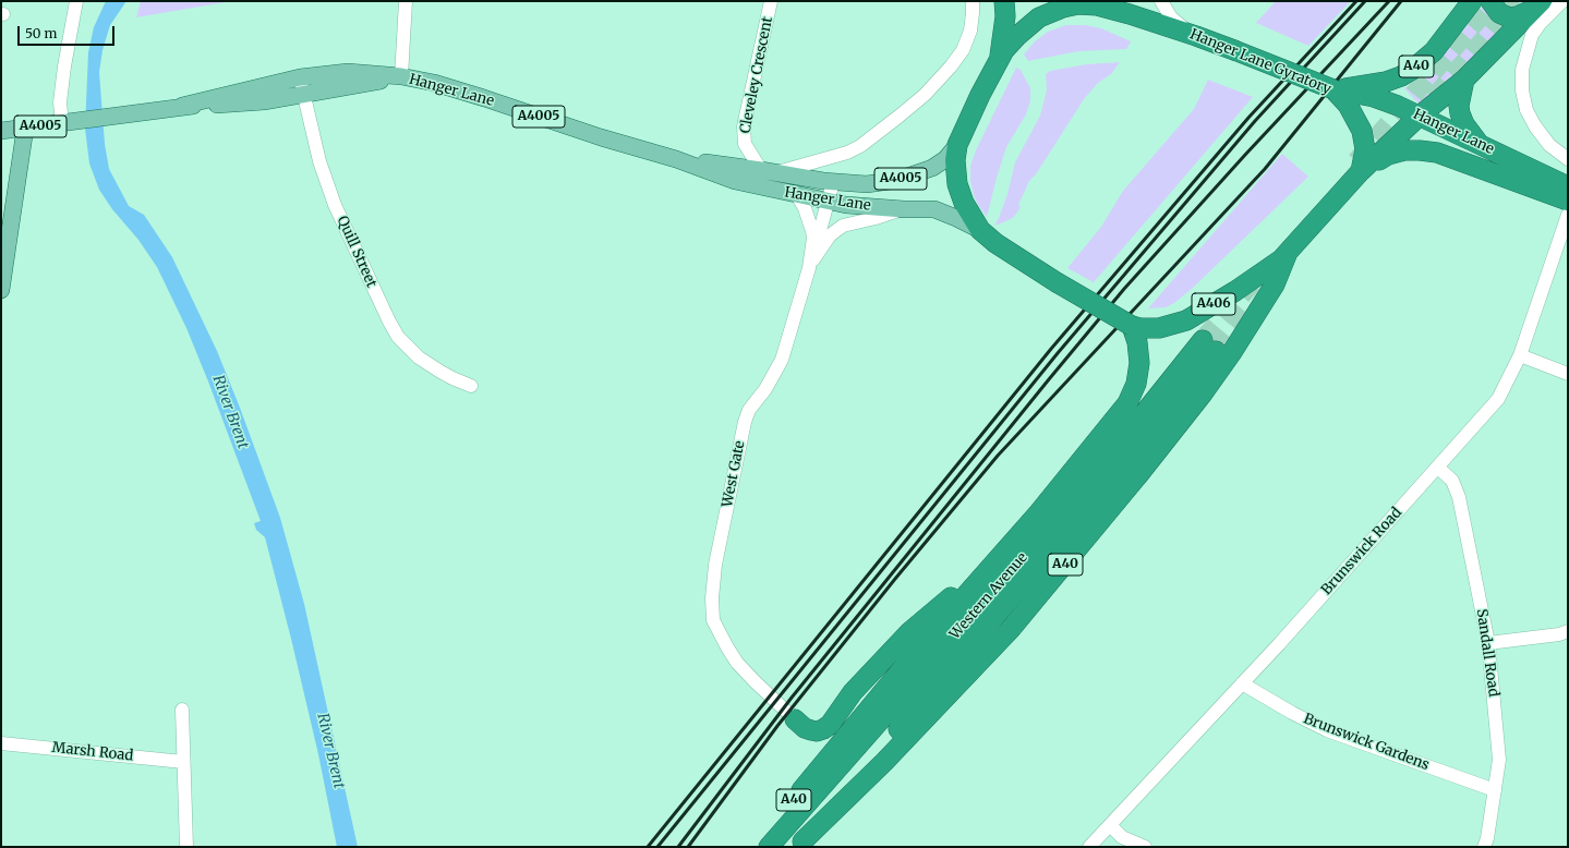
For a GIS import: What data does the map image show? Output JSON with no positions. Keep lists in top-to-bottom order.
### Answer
{
  "streets": {
    "highway": [
      "Hanger Lane Gyratory",
      "A40",
      "Hanger Lane",
      "A406",
      "Western Avenue"
    ],
    "main road": ["A4005"],
    "street": [
      "Cleveley Crescent",
      "Quill Street",
      "West Gate",
      "Brunswick Road",
      "Sandall Road",
      "Brunswick Gardens",
      "Marsh Road"
    ]
  },
  "crossings": [
    ["Hanger Lane Gyratory", "A40"],
    ["Hanger Lane Gyratory", "Hanger Lane"],
    ["Hanger Lane Gyratory", "A406"],
    ["A40", "Hanger Lane"],
    ["A40", "A406"],
    ["A40", "Western Avenue"],
    ["Cleveley Crescent", "Hanger Lane"],
    ["Hanger Lane", "A4005"],
    ["Hanger Lane", "Quill Street"],
    ["Hanger Lane", "A406"],
    ["Hanger Lane", "West Gate"],
    ["Brunswick Road", "Sandall Road"],
    ["Brunswick Road", "Brunswick Gardens"],
    ["Sandall Road", "Brunswick Gardens"]
  ],
  "water": ["River Brent"],
  "scale_bar": "50 m"
}
